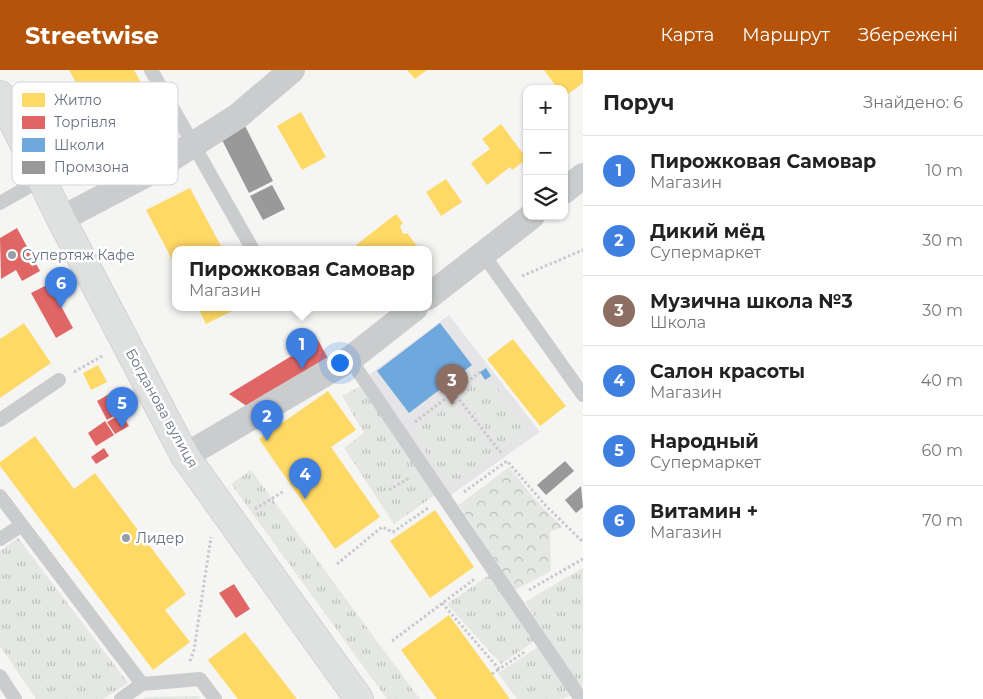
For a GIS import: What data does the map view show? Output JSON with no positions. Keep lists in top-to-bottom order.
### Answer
{
  "streets": {
    "main road": ["Богданова вулиця"]
  },
  "places": ["Супертяж Кафе", "Лидер"],
  "legend": [
    "Житло",
    "Торгівля",
    "Школи",
    "Промзона"
  ],
  "page": {
    "header": "Streetwise",
    "nav": ["Карта", "Маршрут", "Збережені"],
    "heading": ["Поруч", "Знайдено: 6"],
    "map_buttons": ["+", "−"],
    "list": [
      {
        "mark": "1",
        "name": "Пирожковая Самовар",
        "note": "Магазин",
        "value": "10 m"
      },
      {
        "mark": "2",
        "name": "Дикий мёд",
        "note": "Супермаркет",
        "value": "30 m"
      },
      {
        "mark": "3",
        "name": "Музична школа №3",
        "note": "Школа",
        "value": "30 m"
      },
      {
        "mark": "4",
        "name": "Салон красоты",
        "note": "Магазин",
        "value": "40 m"
      },
      {
        "mark": "5",
        "name": "Народный",
        "note": "Супермаркет",
        "value": "60 m"
      },
      {
        "mark": "6",
        "name": "Витамин +",
        "note": "Магазин",
        "value": "70 m"
      }
    ],
    "popup": ["Пирожковая Самовар", "Магазин"],
    "pins": [
      "6",
      "1",
      "3",
      "5",
      "2",
      "4"
    ]
  }
}
